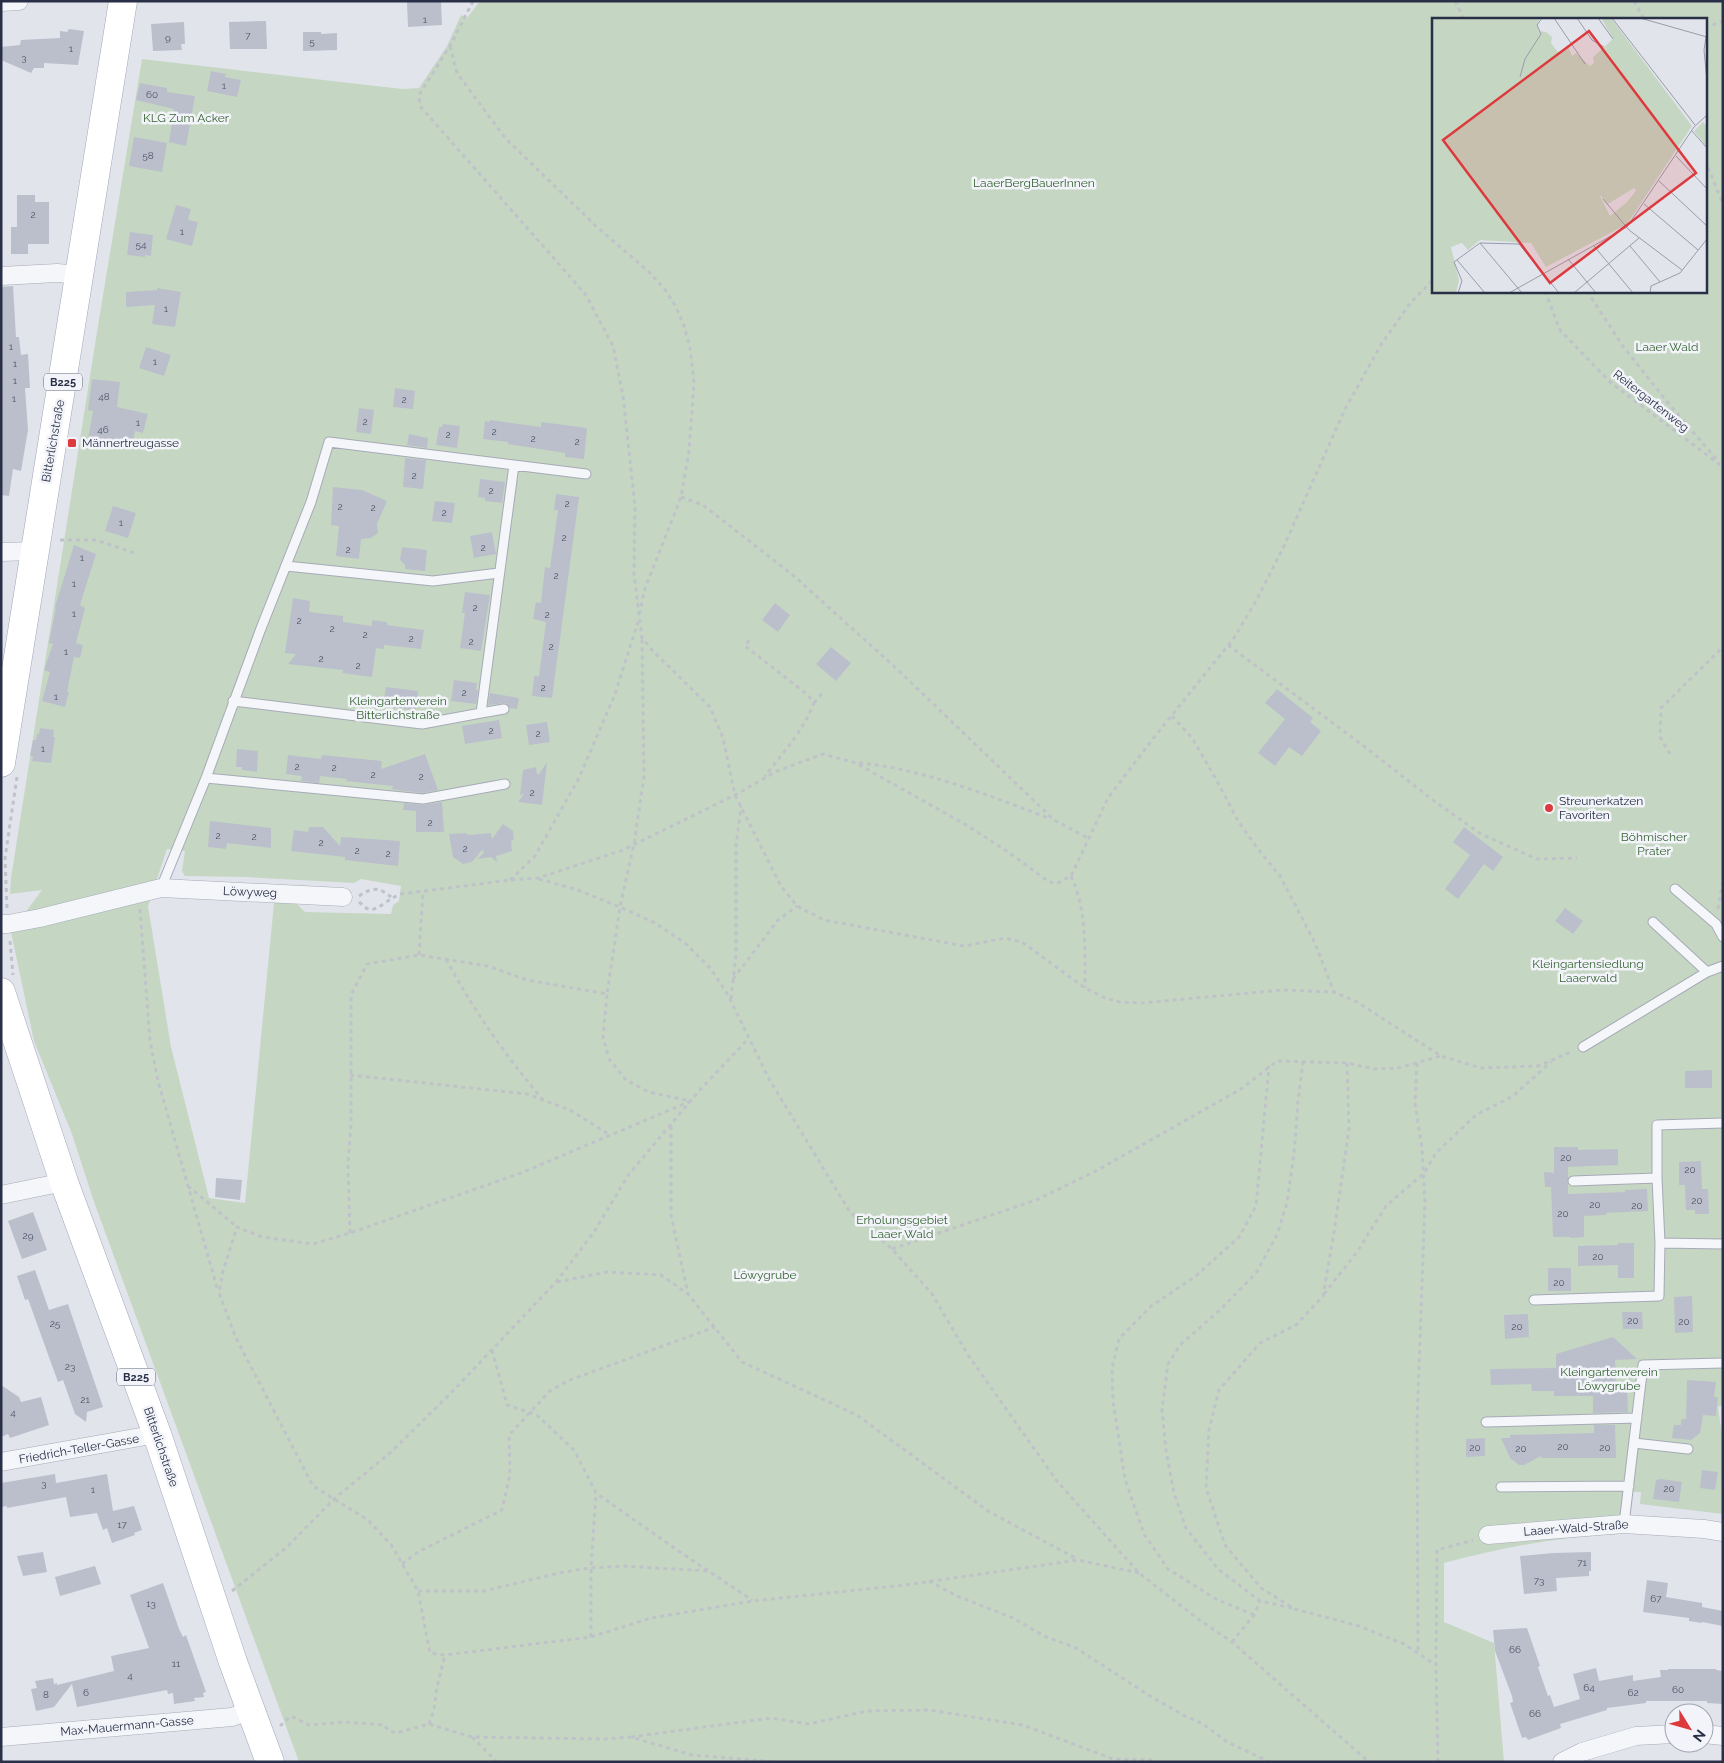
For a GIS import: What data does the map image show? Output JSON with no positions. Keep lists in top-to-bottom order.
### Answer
{
  "streets": {
    "main road": ["B225", "Bitterlichstraße"],
    "street": [
      "Löwyweg",
      "Friedrich-Teller-Gasse",
      "Laaer-Wald-Straße",
      "Max-Mauermann-Gasse"
    ],
    "path": ["Reitergartenweg"]
  },
  "crossings": [
    ["Bitterlichstraße", "Friedrich-Teller-Gasse"],
    ["Bitterlichstraße", "Max-Mauermann-Gasse"]
  ],
  "parks": [
    "KLG Zum Acker",
    "LaaerBergBauerInnen",
    "Laaer Wald",
    "Kleingartenverein Bitterlichstraße",
    "Böhmischer Prater",
    "Kleingartensiedlung Laaerwald",
    "Erholungsgebiet Laaer Wald",
    "Löwygrube",
    "Kleingartenverein Löwygrube"
  ],
  "places": {
    "transit": ["Männertreugasse"],
    "other": ["Streunerkatzen Favoriten"]
  },
  "house_numbers": [
    "1",
    "7",
    "9",
    "5",
    "1",
    "3",
    "1",
    "60",
    "58",
    "2",
    "1",
    "54",
    "1",
    "1",
    "1",
    "1",
    "1",
    "48",
    "1",
    "2",
    "2",
    "1",
    "46",
    "2",
    "2",
    "2",
    "2",
    "2",
    "2",
    "2",
    "2",
    "2",
    "2",
    "1",
    "2",
    "2",
    "2",
    "1",
    "2",
    "1",
    "2",
    "1",
    "2",
    "2",
    "2",
    "2",
    "2",
    "2",
    "2",
    "1",
    "2",
    "2",
    "2",
    "2",
    "1",
    "2",
    "2",
    "1",
    "2",
    "2",
    "2",
    "2",
    "2",
    "2",
    "2",
    "2",
    "2",
    "2",
    "2",
    "2",
    "20",
    "20",
    "20",
    "20",
    "20",
    "20",
    "29",
    "20",
    "20",
    "20",
    "20",
    "25",
    "20",
    "23",
    "21",
    "4",
    "20",
    "20",
    "20",
    "20",
    "3",
    "20",
    "1",
    "17",
    "71",
    "73",
    "67",
    "13",
    "66",
    "11",
    "4",
    "64",
    "60",
    "6",
    "62",
    "8",
    "66"
  ],
  "north": "bottom right"
}
